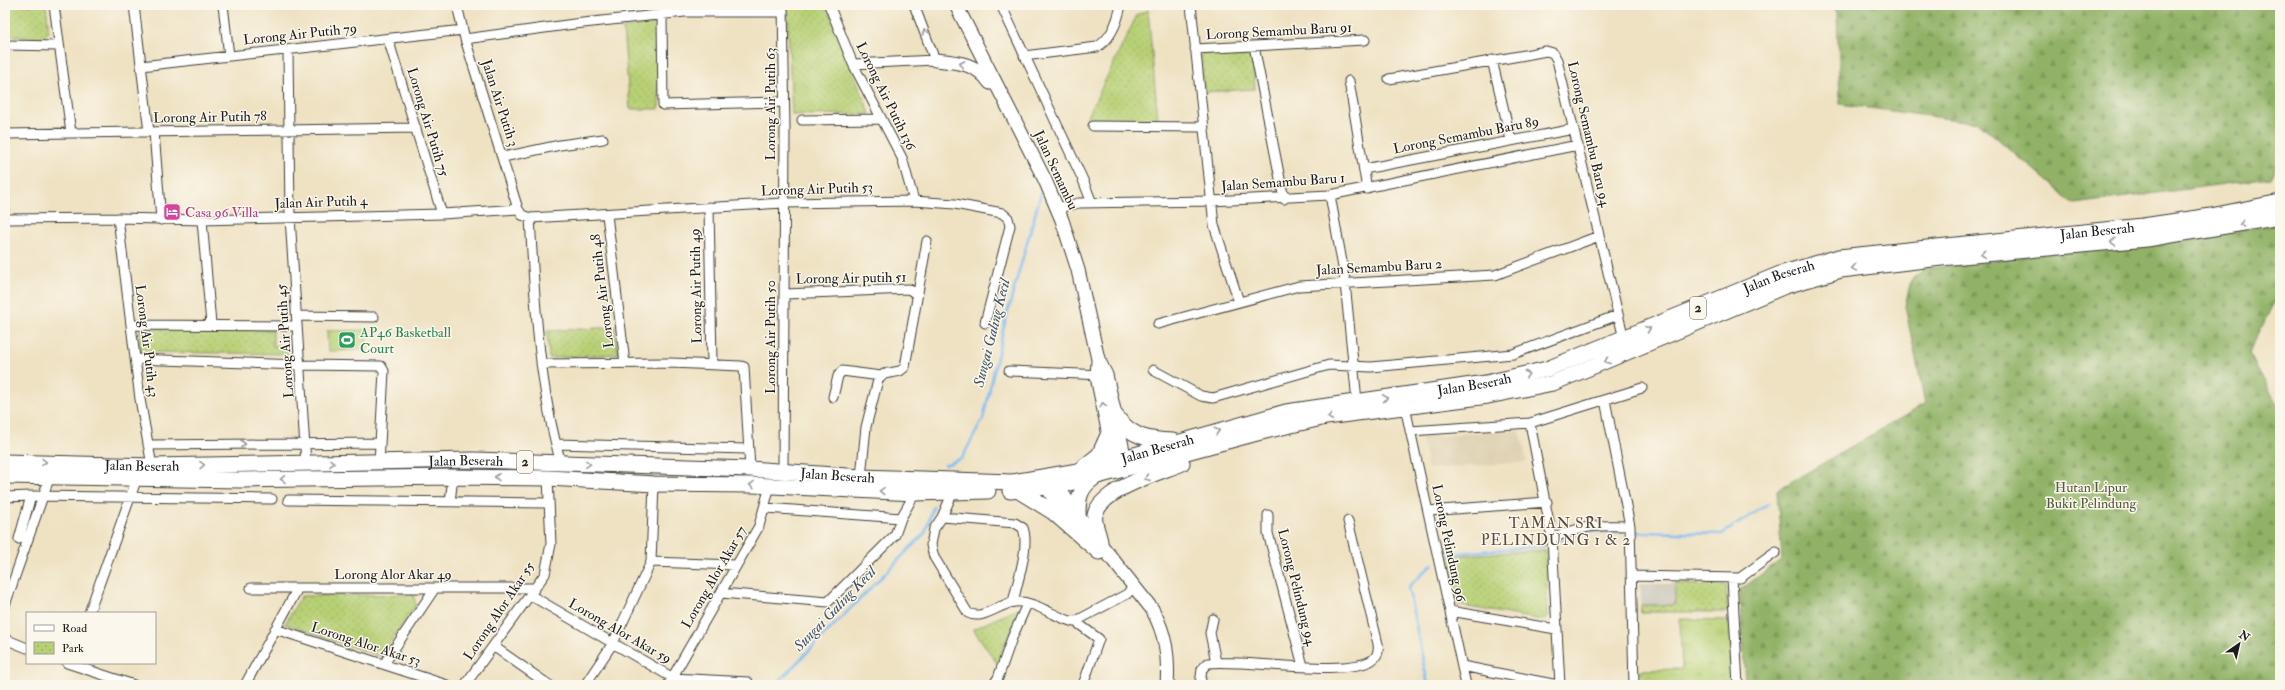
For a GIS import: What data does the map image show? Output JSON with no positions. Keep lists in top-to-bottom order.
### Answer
{
  "streets": {
    "highway": ["Jalan Beserah", "2"],
    "main road": ["Jalan Semambu"],
    "street": [
      "Lorong Semambu Baru 91",
      "Lorong Air Putih 79",
      "Lorong Air Putih 136",
      "Jalan Air Putih 3",
      "Lorong Air Putih 63",
      "Lorong Air Putih 78",
      "Lorong Air Putih 75",
      "Lorong Semambu Baru 94",
      "Lorong Semambu Baru 89",
      "Jalan Semambu Baru 1",
      "Lorong Air Putih 53",
      "Jalan Air Putih 4",
      "Jalan Semambu Baru 2",
      "Lorong Air putih 51",
      "Lorong Air Putih 49",
      "Lorong Air Putih 48",
      "Lorong Air Putih 50",
      "Lorong Air Putih 43",
      "Lorong Air Putih 45",
      "Lorong Pelindung 96",
      "Lorong Alor Akar 49",
      "Lorong Alor Akar 57",
      "Lorong Pelindung 94",
      "Lorong Alor Akar 55",
      "Lorong Alor Akar 59",
      "Lorong Alor Akar 53"
    ]
  },
  "crossings": [
    ["Lorong Semambu Baru 91", "Jalan Semambu Baru 1"],
    ["Lorong Semambu Baru 91", "Jalan Semambu Baru 2"],
    ["Lorong Air Putih 79", "Jalan Air Putih 3"],
    ["Lorong Air Putih 79", "Lorong Air Putih 63"],
    ["Lorong Air Putih 79", "Lorong Air Putih 75"],
    ["Lorong Air Putih 79", "Lorong Air Putih 45"],
    ["Lorong Air Putih 136", "Lorong Air Putih 53"],
    ["Jalan Air Putih 3", "Jalan Air Putih 4"],
    ["Lorong Air Putih 63", "Lorong Air Putih 53"],
    ["Lorong Air Putih 63", "Lorong Air Putih 50"],
    ["Lorong Air Putih 78", "Lorong Air Putih 75"],
    ["Lorong Air Putih 78", "Lorong Air Putih 45"],
    ["Lorong Air Putih 75", "Jalan Air Putih 4"],
    ["Lorong Semambu Baru 94", "Lorong Semambu Baru 89"],
    ["Lorong Semambu Baru 94", "Jalan Semambu Baru 1"],
    ["Lorong Semambu Baru 94", "Jalan Beserah"],
    ["Lorong Semambu Baru 94", "Jalan Semambu Baru 2"],
    ["Jalan Semambu", "Jalan Semambu Baru 1"],
    ["Jalan Semambu", "Jalan Beserah"],
    ["Lorong Air Putih 53", "Lorong Air Putih 49"],
    ["Lorong Air Putih 53", "Lorong Air Putih 48"],
    ["Lorong Air Putih 53", "Lorong Air Putih 50"],
    ["Jalan Air Putih 4", "Lorong Air Putih 43"],
    ["Jalan Air Putih 4", "Lorong Air Putih 45"],
    ["Jalan Beserah", "Lorong Air Putih 50"],
    ["Jalan Beserah", "Lorong Air Putih 43"],
    ["Jalan Beserah", "Lorong Air Putih 45"],
    ["Jalan Beserah", "Lorong Pelindung 96"],
    ["Jalan Beserah", "Lorong Alor Akar 57"],
    ["Jalan Beserah", "Lorong Alor Akar 55"],
    ["Lorong Air putih 51", "Lorong Air Putih 50"],
    ["Lorong Alor Akar 49", "Lorong Alor Akar 55"],
    ["Lorong Alor Akar 49", "Lorong Alor Akar 59"],
    ["Lorong Alor Akar 57", "Lorong Alor Akar 59"],
    ["Lorong Alor Akar 55", "Lorong Alor Akar 59"]
  ],
  "districts": ["TAMAN SRI PELINDUNG 1 & 2"],
  "water": ["Sungai Galing Kecil"],
  "parks": ["Hutan Lipur Bukit Pelindung"],
  "places": {
    "hotel": ["Casa 96 Villa"],
    "sports": ["AP46 Basketball Court"]
  },
  "legend": ["Road", "Park"],
  "north": "top right"
}
